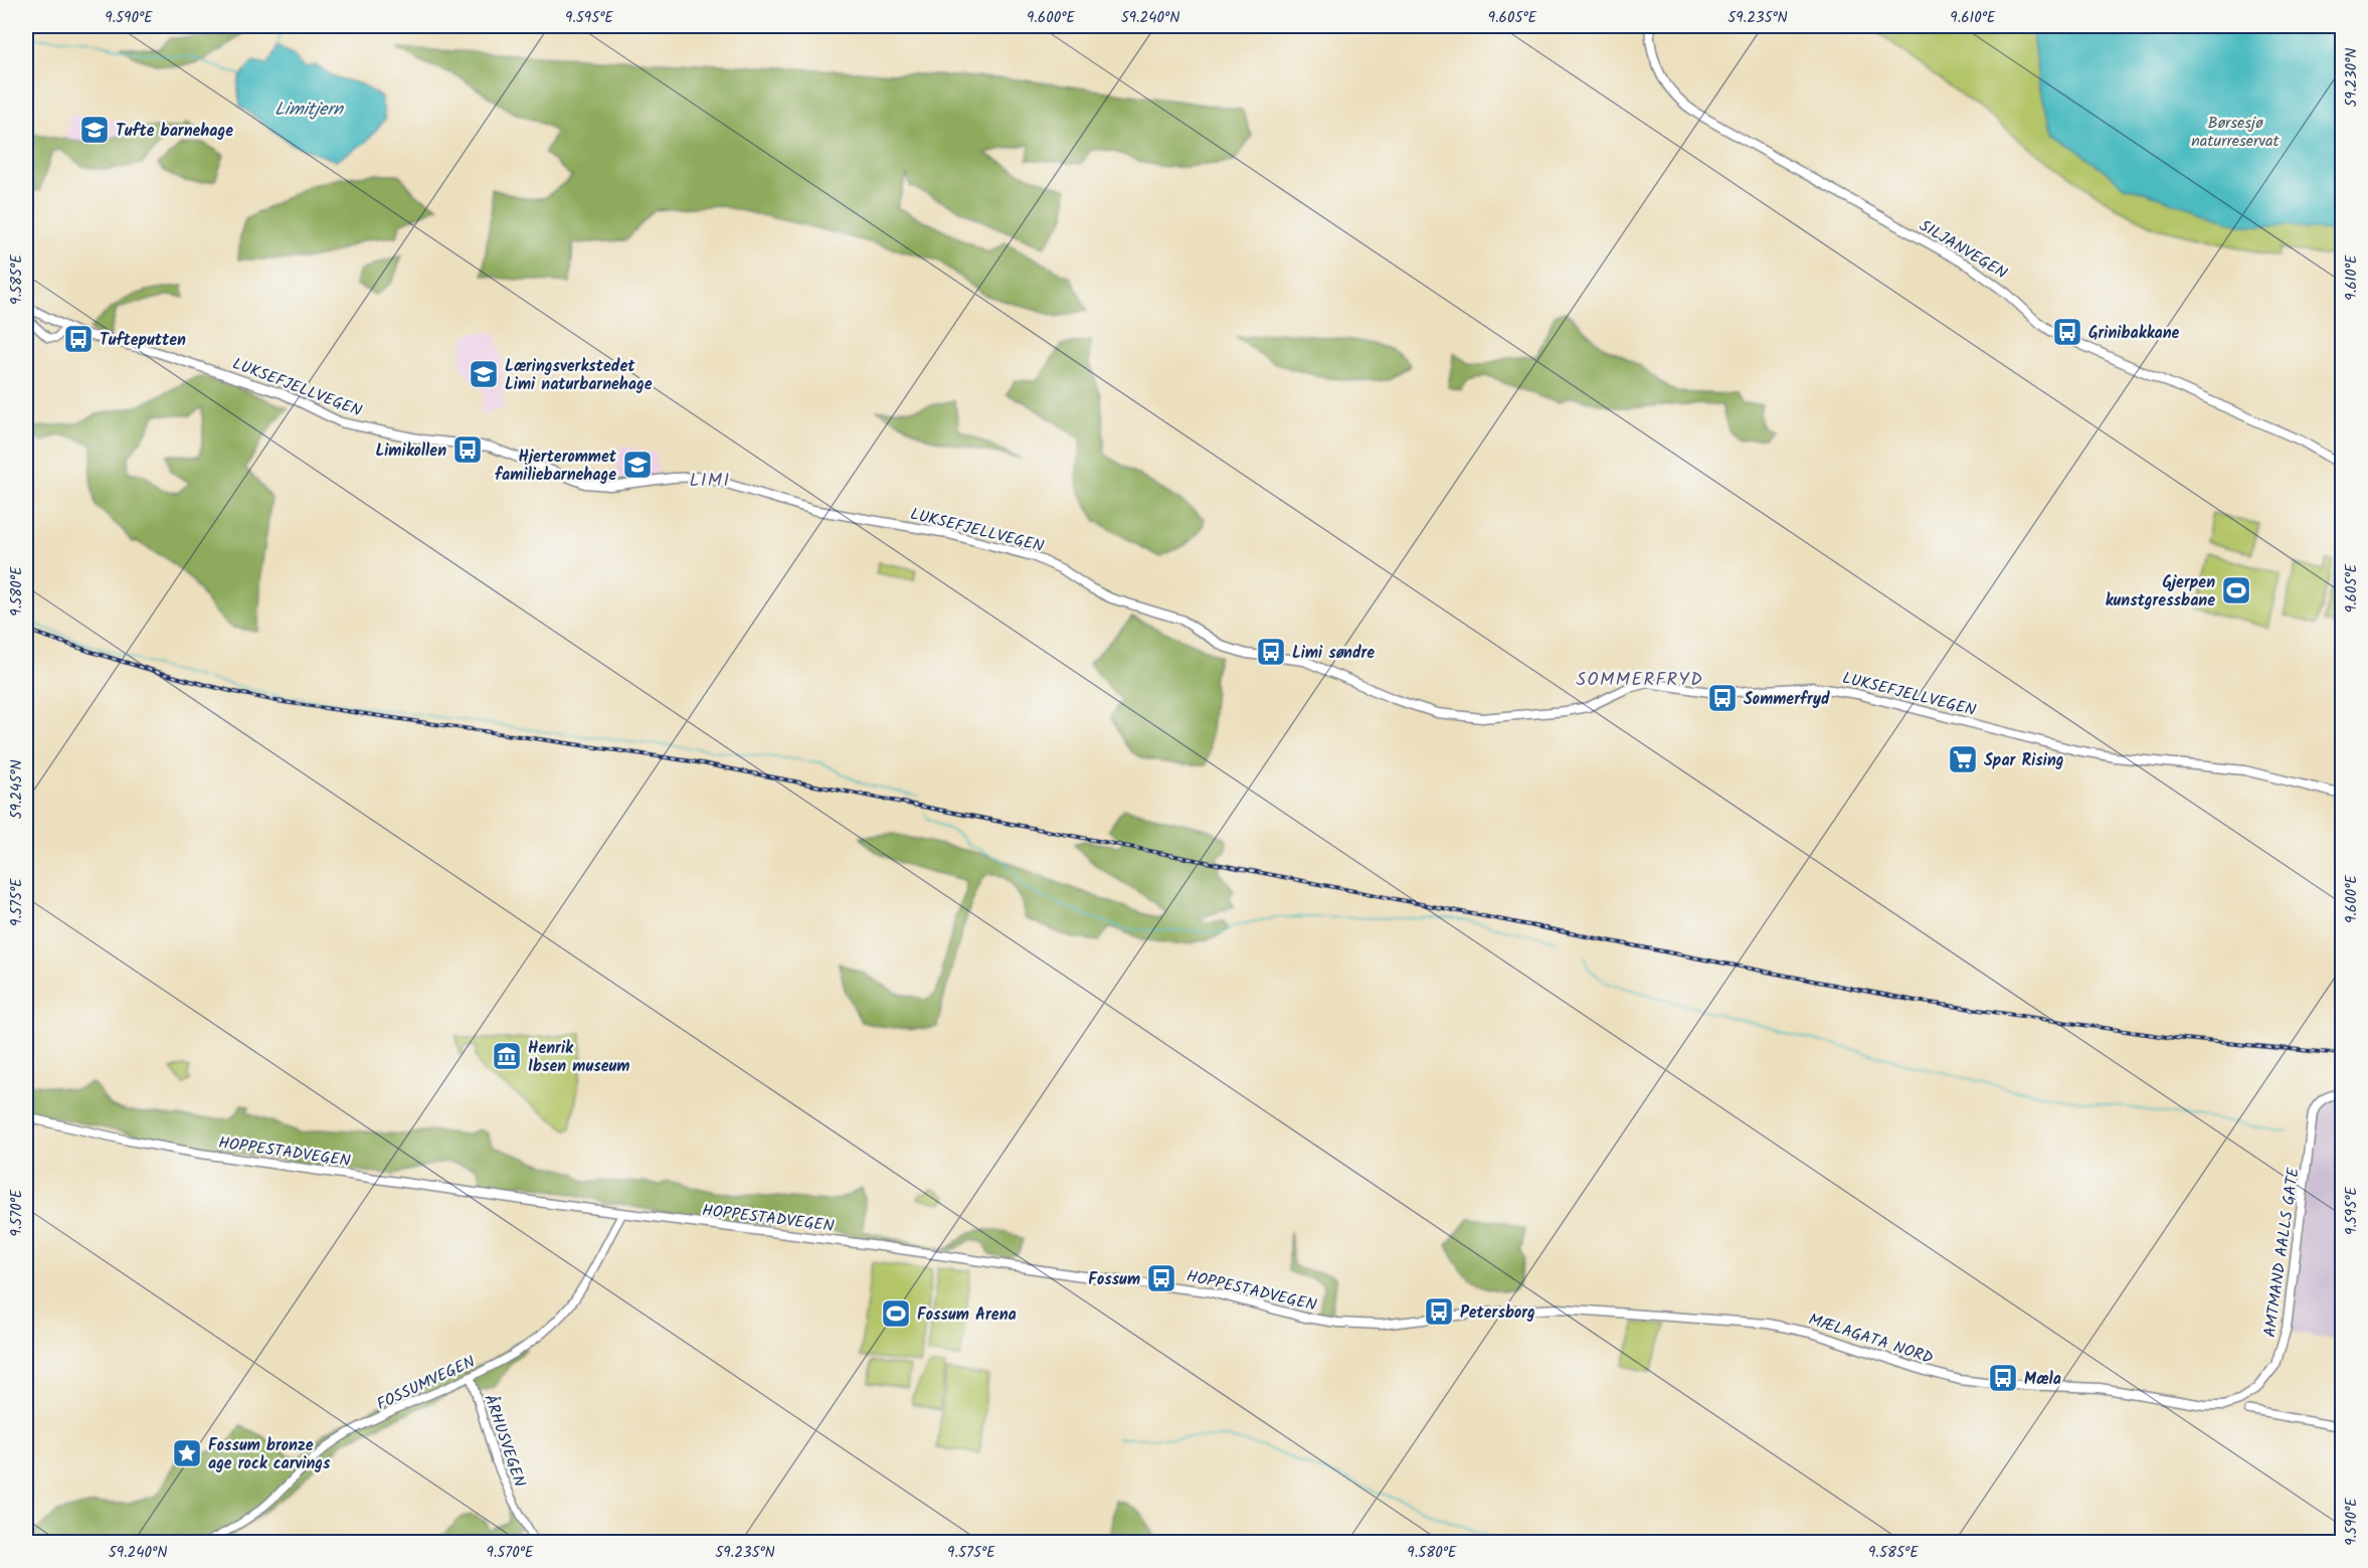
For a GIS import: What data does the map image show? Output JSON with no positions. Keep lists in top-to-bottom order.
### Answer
{
  "streets": {
    "main road": [
      "SILJANVEGEN",
      "LUKSEFJELLVEGEN",
      "HOPPESTADVEGEN",
      "AMTMAND AALLS GATE",
      "MÆLAGATA NORD"
    ],
    "street": ["FOSSUMVEGEN", "ÅRHUSVEGEN"]
  },
  "crossings": [
    ["HOPPESTADVEGEN", "MÆLAGATA NORD"],
    ["HOPPESTADVEGEN", "FOSSUMVEGEN"],
    ["AMTMAND AALLS GATE", "MÆLAGATA NORD"],
    ["FOSSUMVEGEN", "ÅRHUSVEGEN"]
  ],
  "districts": ["LIMI", "SOMMERFRYD"],
  "water": ["Limitjern"],
  "parks": ["Børsesjø naturreservat"],
  "places": {
    "school or university": ["Tufte barnehage", "Læringsverkstedet Limi naturbarnehage", "Hjerterommet familiebarnehage"],
    "bus stop": [
      "Grinibakkane",
      "Tufteputten",
      "Limikollen",
      "Limi søndre",
      "Sommerfryd",
      "Fossum",
      "Petersborg",
      "Mæla"
    ],
    "sports": ["Gjerpen kunstgressbane", "Fossum Arena"],
    "supermarket": ["Spar Rising"],
    "museum": ["Henrik Ibsen museum"],
    "place": ["Fossum bronze age rock carvings"]
  },
  "coordinates": [
    "9.590°E",
    "9.595°E",
    "9.600°E",
    "59.240°N",
    "9.605°E",
    "59.235°N",
    "9.610°E",
    "59.230°N",
    "9.585°E",
    "9.580°E",
    "59.245°N",
    "9.575°E",
    "9.570°E"
  ]
}
